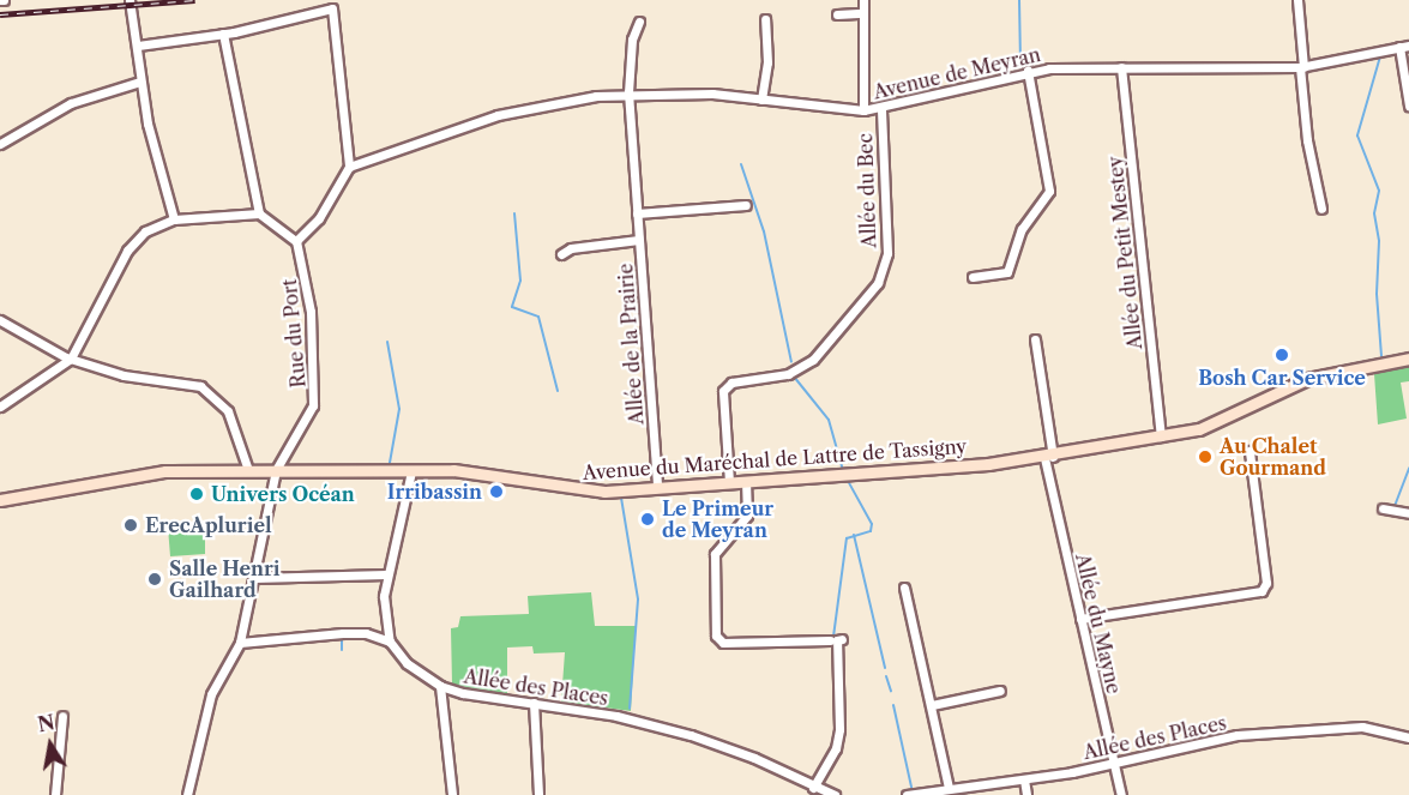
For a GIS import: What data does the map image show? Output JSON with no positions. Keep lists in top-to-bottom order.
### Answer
{
  "streets": {
    "main road": ["Avenue du Maréchal de Lattre de Tassigny"],
    "street": [
      "Avenue de Meyran",
      "Allée du Bec",
      "Allée du Petit Mestey",
      "Rue du Port",
      "Allée de la Prairie",
      "Allée du Mayne",
      "Allée des Places"
    ]
  },
  "crossings": [
    ["Avenue de Meyran", "Allée du Bec"],
    ["Avenue de Meyran", "Allée du Petit Mestey"],
    ["Avenue de Meyran", "Allée de la Prairie"],
    ["Allée du Bec", "Avenue du Maréchal de Lattre de Tassigny"],
    ["Allée du Petit Mestey", "Avenue du Maréchal de Lattre de Tassigny"],
    ["Rue du Port", "Avenue du Maréchal de Lattre de Tassigny"],
    ["Allée de la Prairie", "Avenue du Maréchal de Lattre de Tassigny"],
    ["Avenue du Maréchal de Lattre de Tassigny", "Allée du Mayne"],
    ["Allée du Mayne", "Allée des Places"]
  ],
  "places": [
    "Bosh Car Service",
    "Au Chalet Gourmand",
    "Irribassin",
    "Univers Océan",
    "Le Primeur de Meyran",
    "ErecApluriel",
    "Salle Henri Gailhard"
  ],
  "north": "top"
}
